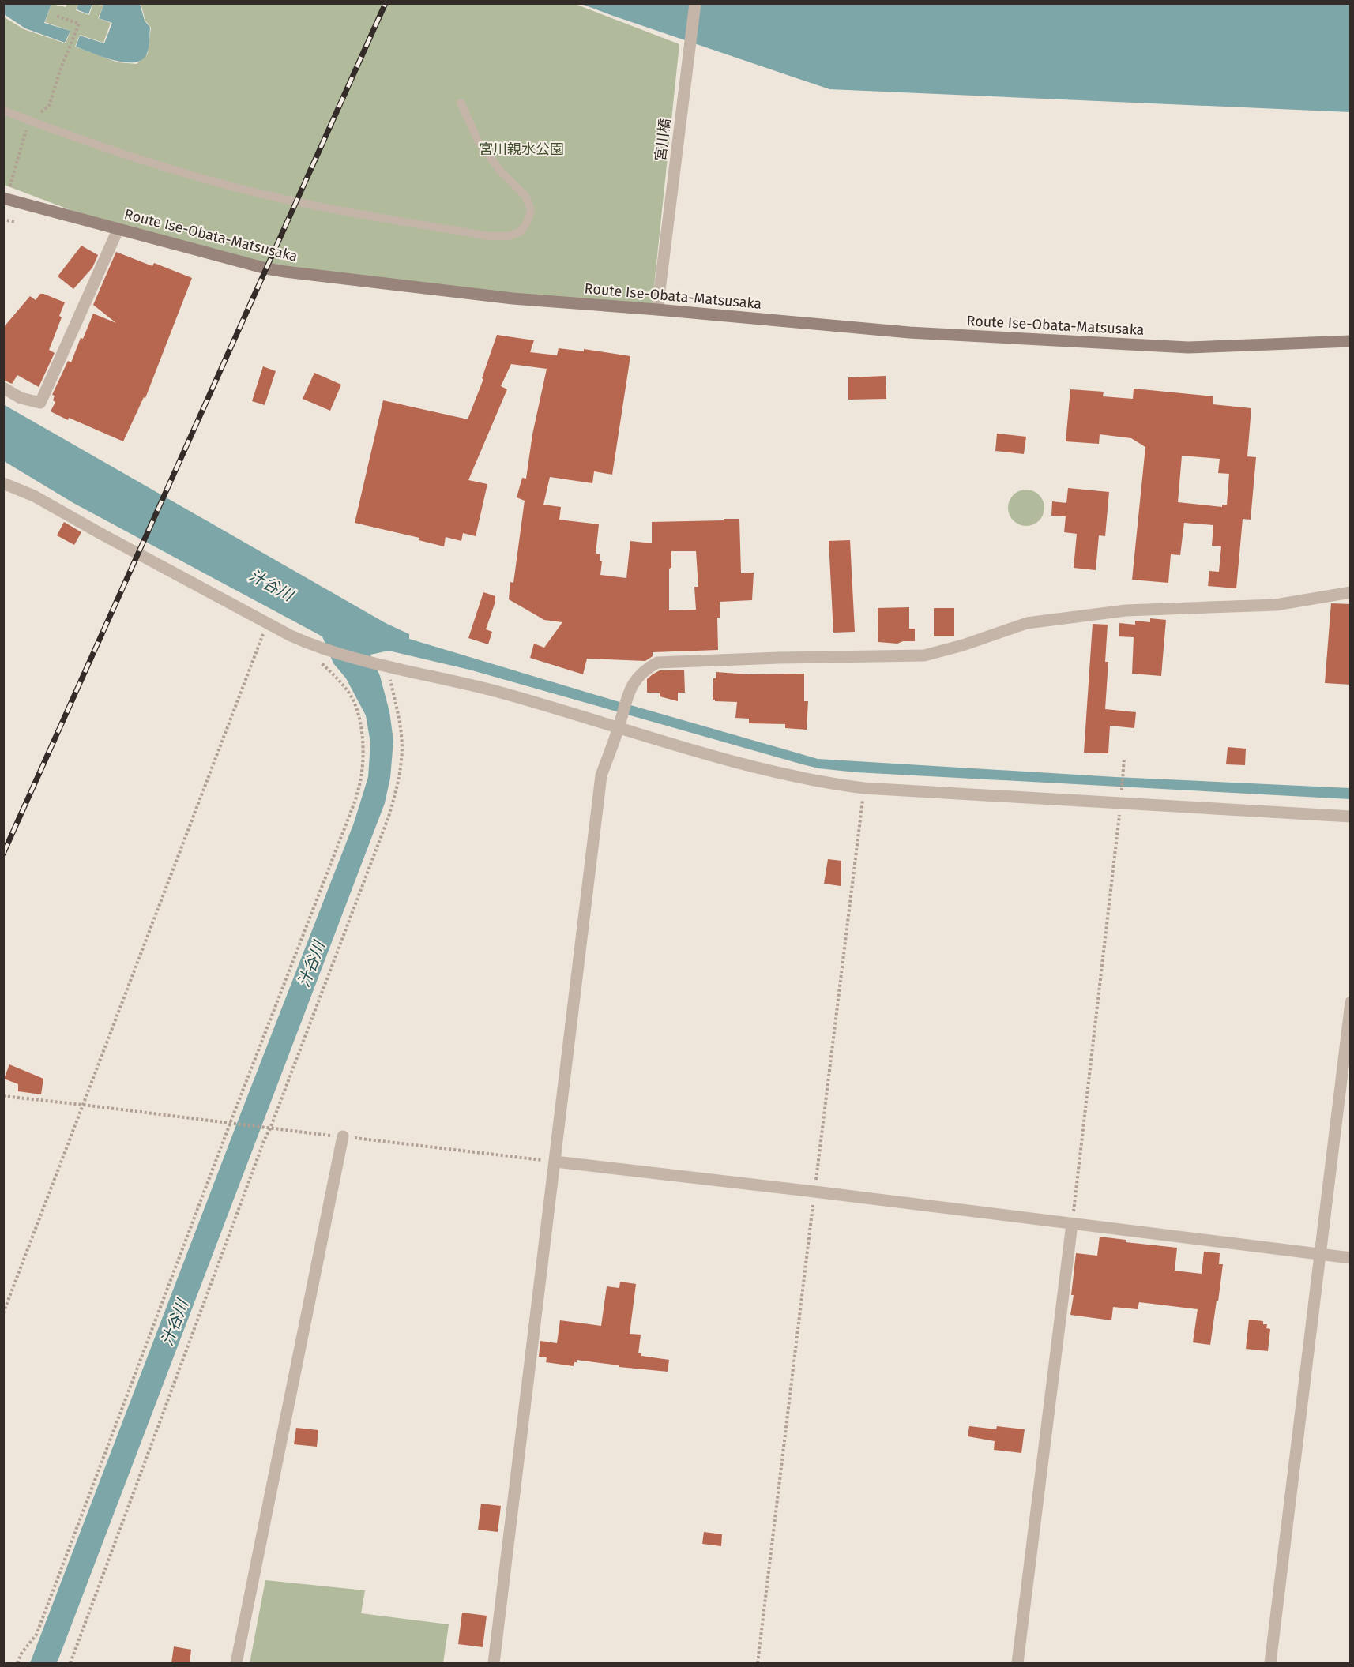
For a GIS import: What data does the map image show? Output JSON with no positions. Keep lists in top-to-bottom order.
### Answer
{
  "streets": {
    "main road": ["Route Ise-Obata-Matsusaka"],
    "street": ["宮川橋"]
  },
  "crossings": [
    ["宮川橋", "Route Ise-Obata-Matsusaka"]
  ],
  "water": ["汁谷川"],
  "parks": ["宮川親水公園"]
}
